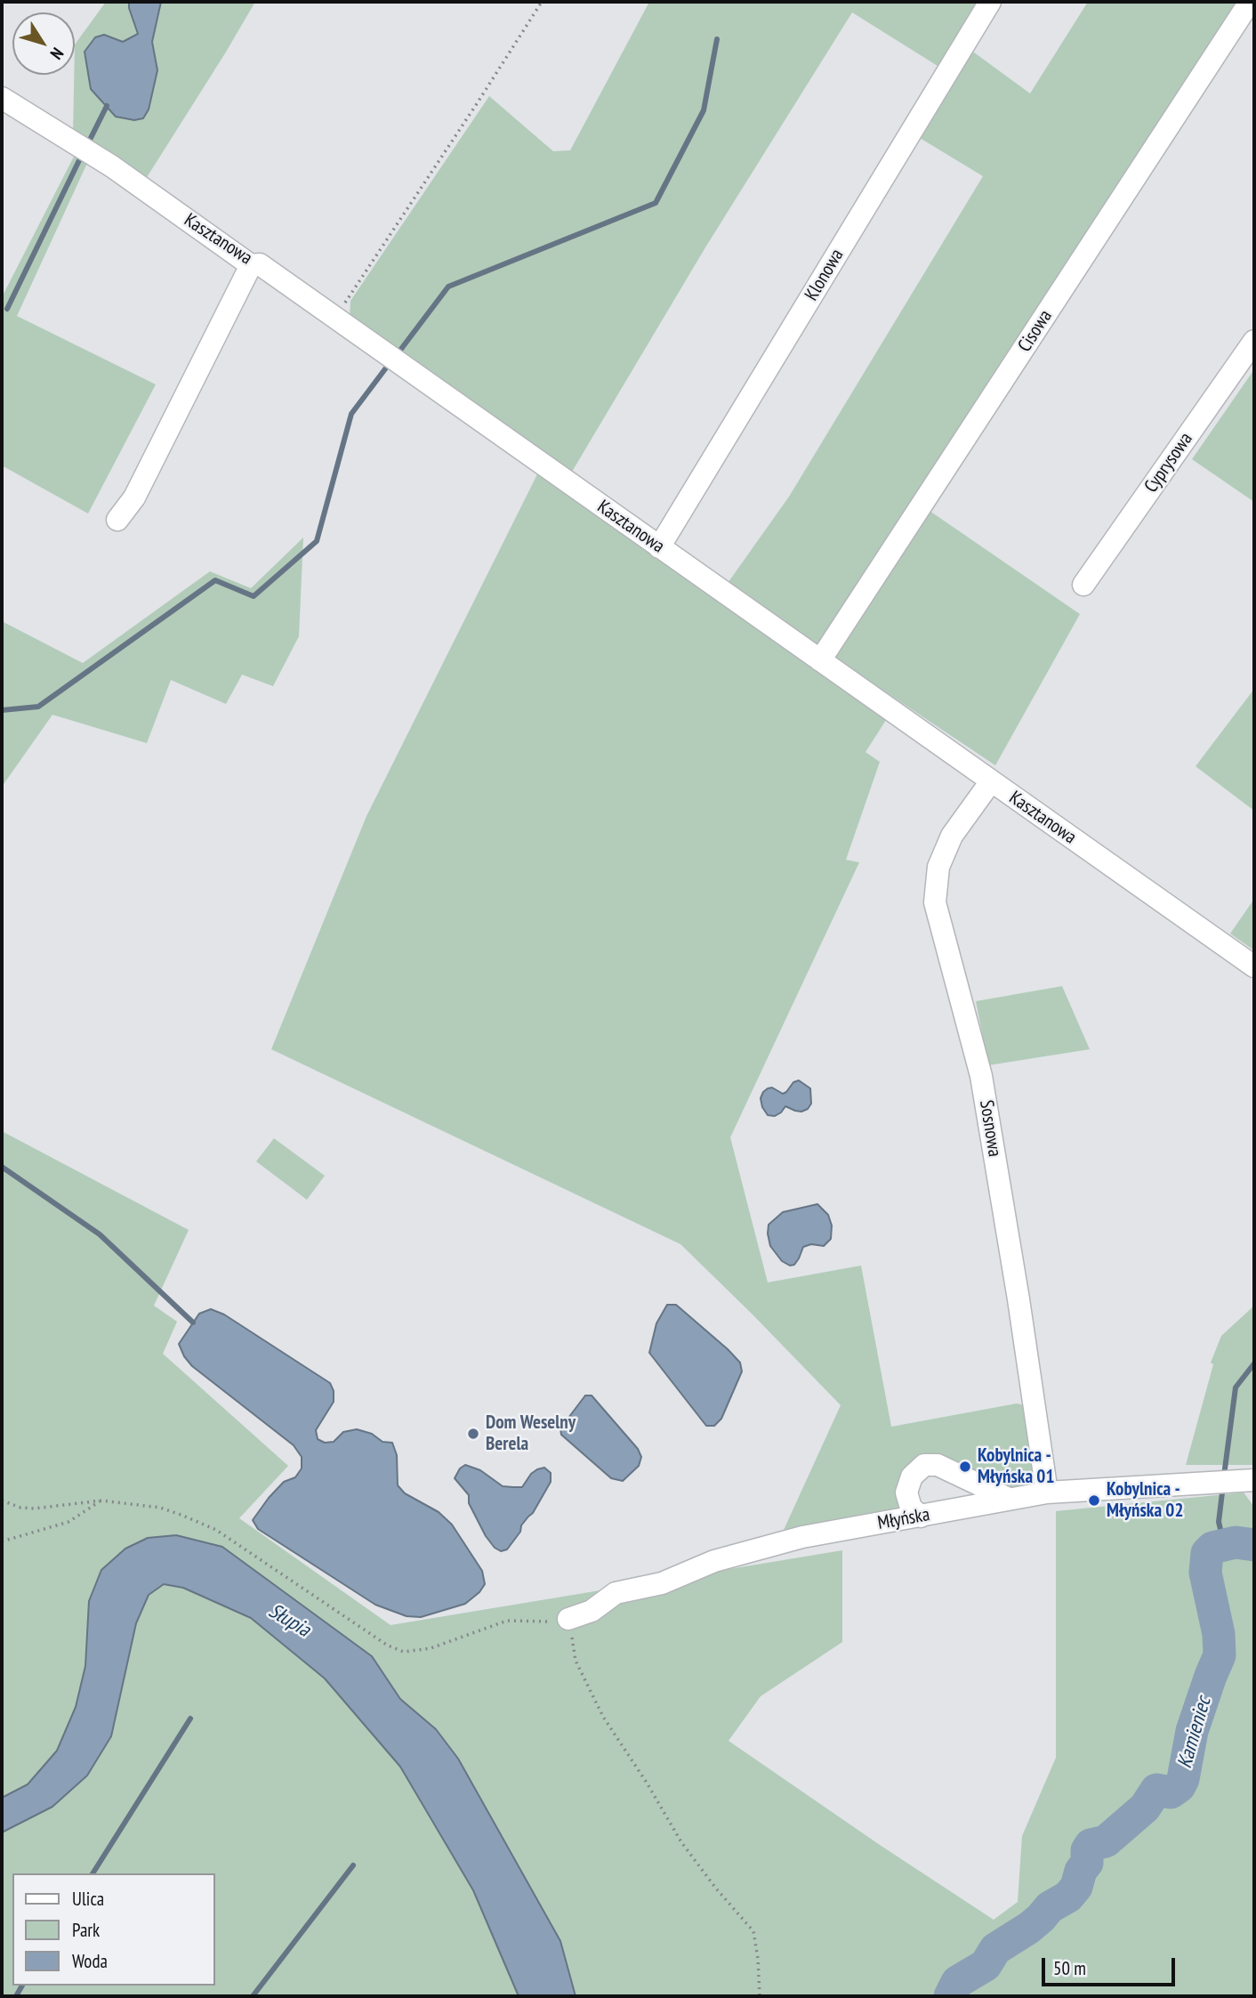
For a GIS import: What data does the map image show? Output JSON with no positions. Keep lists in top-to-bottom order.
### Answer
{
  "streets": {
    "street": [
      "Kasztanowa",
      "Klonowa",
      "Cisowa",
      "Cyprysowa",
      "Sosnowa",
      "Młyńska"
    ]
  },
  "crossings": [
    ["Kasztanowa", "Klonowa"],
    ["Kasztanowa", "Cisowa"],
    ["Kasztanowa", "Sosnowa"],
    ["Sosnowa", "Młyńska"]
  ],
  "water": ["Słupia", "Kamieniec"],
  "places": ["Dom Weselny Berela", "Kobylnica - Młyńska 01", "Kobylnica - Młyńska 02"],
  "legend": ["Ulica", "Park", "Woda"],
  "scale_bar": "50 m",
  "north": "bottom right"
}
